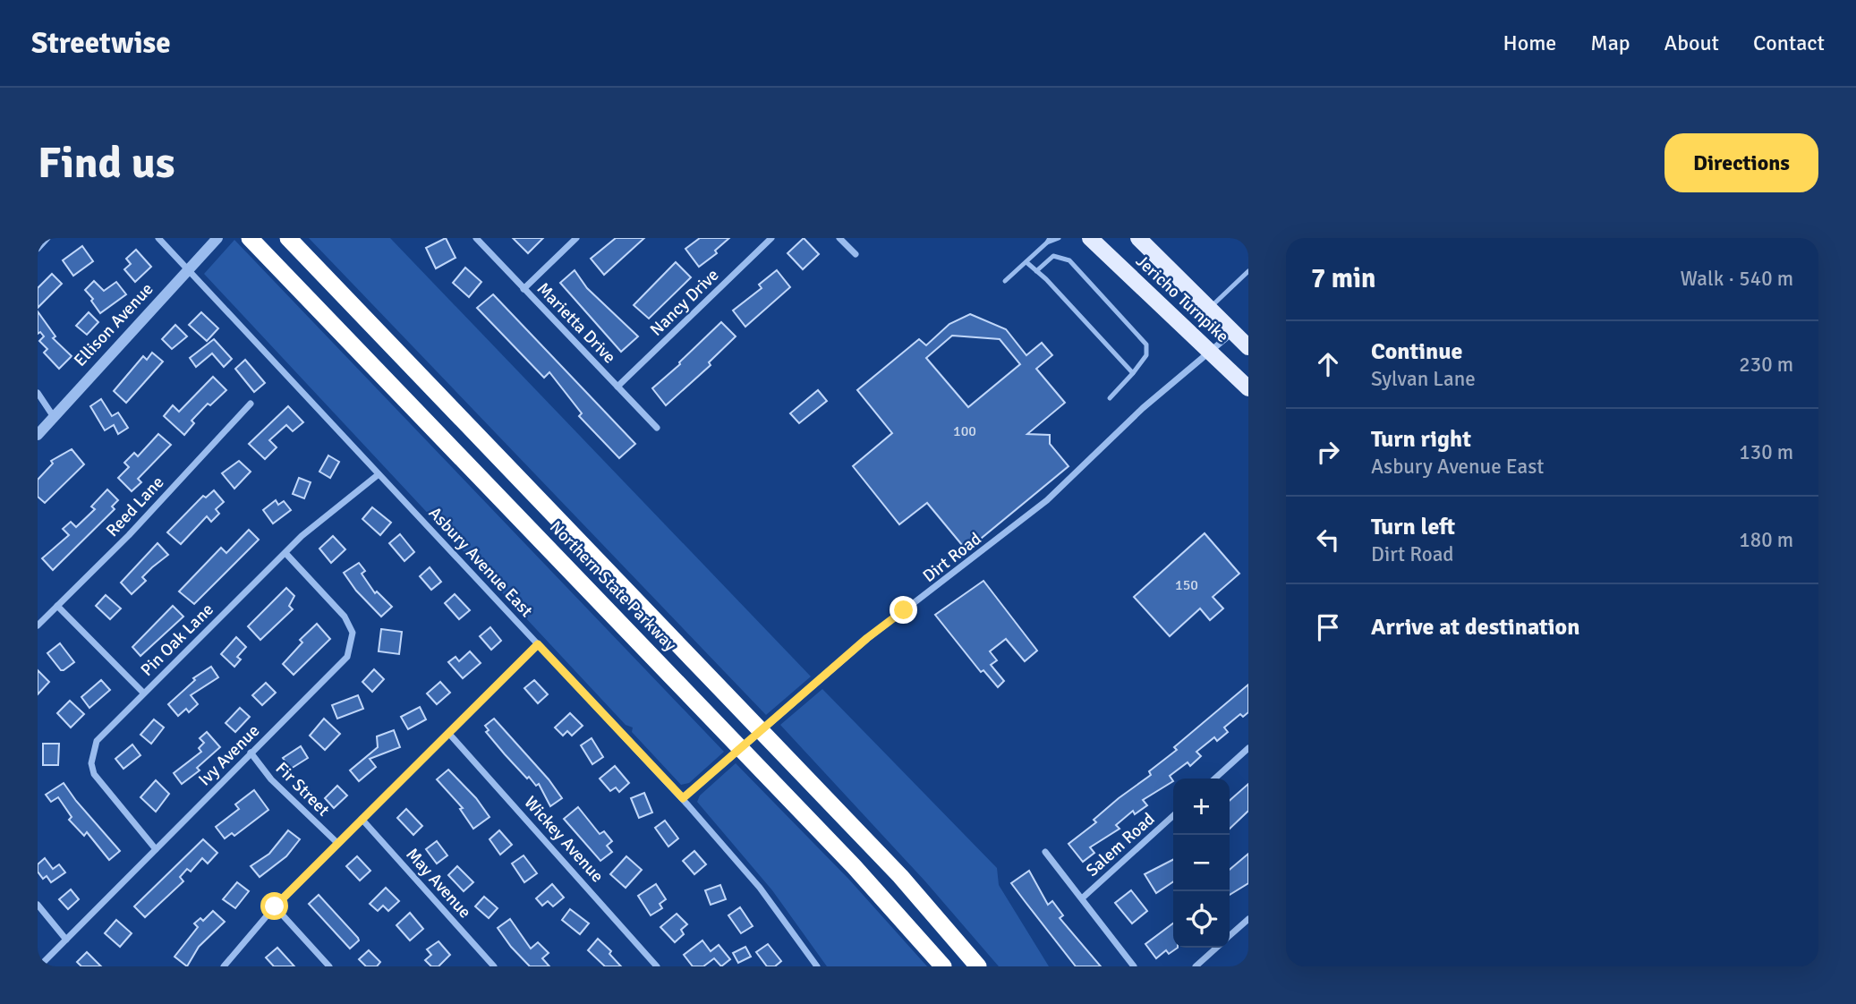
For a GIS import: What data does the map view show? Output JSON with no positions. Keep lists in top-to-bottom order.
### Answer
{
  "streets": {
    "highway": ["Northern State Parkway"],
    "main road": ["Jericho Turnpike"],
    "street": [
      "Nancy Drive",
      "Marietta Drive",
      "Ellison Avenue",
      "Reed Lane",
      "Dirt Road",
      "Asbury Avenue East",
      "Pin Oak Lane",
      "Ivy Avenue",
      "Fir Street",
      "Wickey Avenue",
      "Salem Road",
      "May Avenue"
    ]
  },
  "crossings": [
    ["Jericho Turnpike", "Dirt Road"],
    ["Nancy Drive", "Marietta Drive"],
    ["Ellison Avenue", "Asbury Avenue East"],
    ["Dirt Road", "Asbury Avenue East"],
    ["Asbury Avenue East", "Pin Oak Lane"],
    ["Pin Oak Lane", "Ivy Avenue"],
    ["Ivy Avenue", "Fir Street"]
  ],
  "house_numbers": ["100", "150"],
  "page": {
    "header": "Streetwise",
    "nav": [
      "Home",
      "Map",
      "About",
      "Contact"
    ],
    "buttons": "Directions",
    "title": "Find us",
    "heading": ["7 min", "Walk · 540 m"],
    "list": [
      ["Continue", "Sylvan Lane", "230 m"],
      ["Turn right", "Asbury Avenue East", "130 m"],
      ["Turn left", "Dirt Road", "180 m"],
      "Arrive at destination"
    ],
    "map_buttons": ["+", "−"]
  }
}
